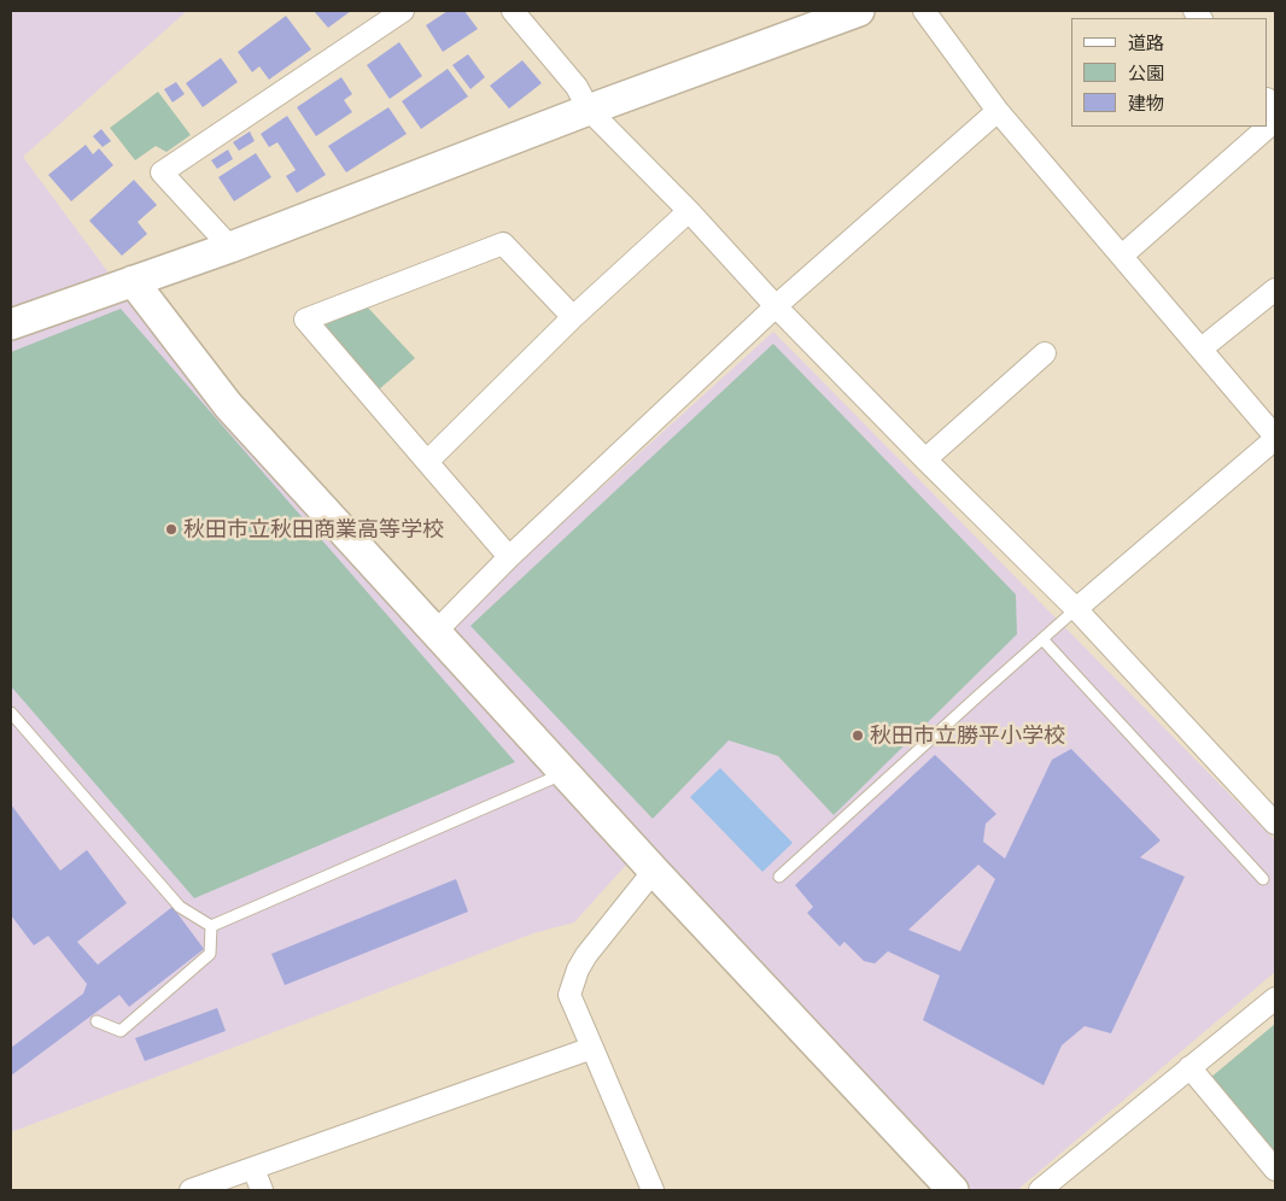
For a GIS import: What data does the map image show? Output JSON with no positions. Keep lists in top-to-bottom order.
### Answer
{
  "places": ["秋田市立秋田商業高等学校", "秋田市立勝平小学校"],
  "legend": ["道路", "公園", "建物"]
}
